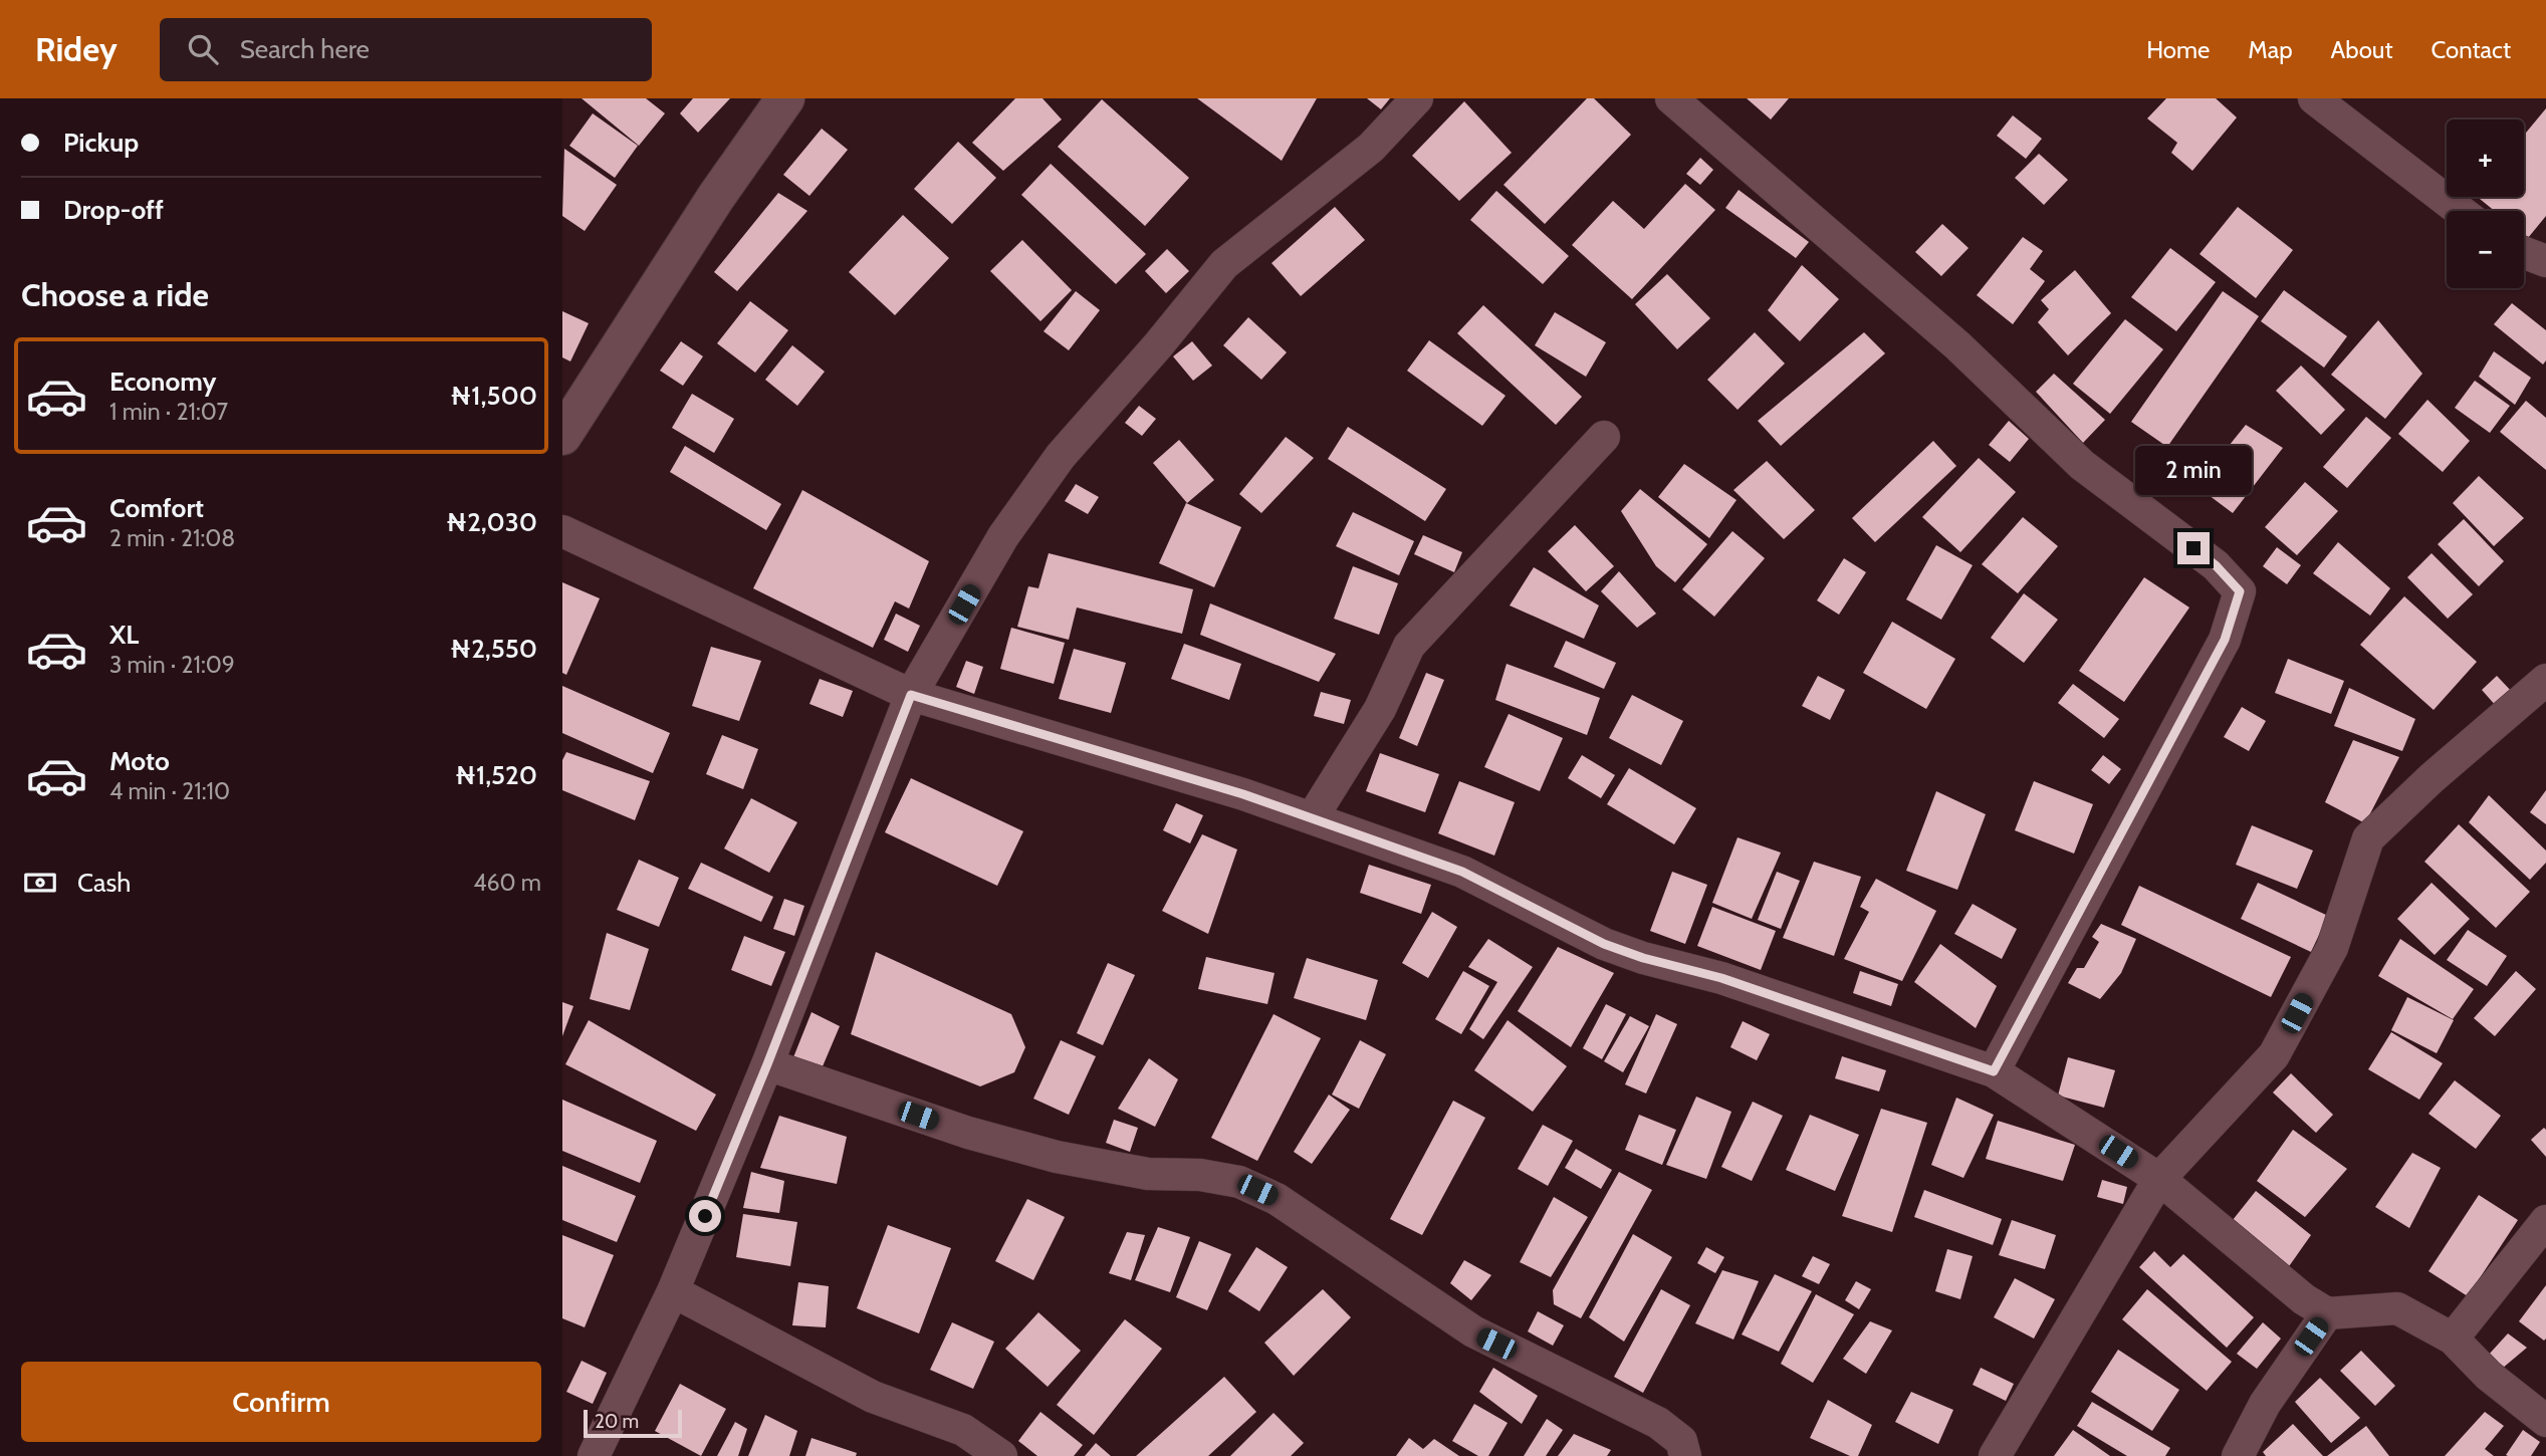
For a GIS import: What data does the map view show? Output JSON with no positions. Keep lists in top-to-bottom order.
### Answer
{
  "scale_bar": "20 m",
  "page": {
    "header": "Ridey",
    "search": "Search here",
    "nav": [
      "Home",
      "Map",
      "About",
      "Contact"
    ],
    "banner": ["Pickup", "Drop-off"],
    "map_buttons": ["+", "−"],
    "heading": "Choose a ride",
    "list": [
      {
        "name": "Economy",
        "note": "1 min · 21:07",
        "value": "₦1,500"
      },
      {
        "name": "Comfort",
        "note": "2 min · 21:08",
        "value": "₦2,030"
      },
      {
        "name": "XL",
        "note": "3 min · 21:09",
        "value": "₦2,550"
      },
      {
        "name": "Moto",
        "note": "4 min · 21:10",
        "value": "₦1,520"
      }
    ],
    "bubble": "2 min",
    "pay": ["Cash", "460 m"],
    "buttons": "Confirm",
    "scale": "20 m"
  }
}
